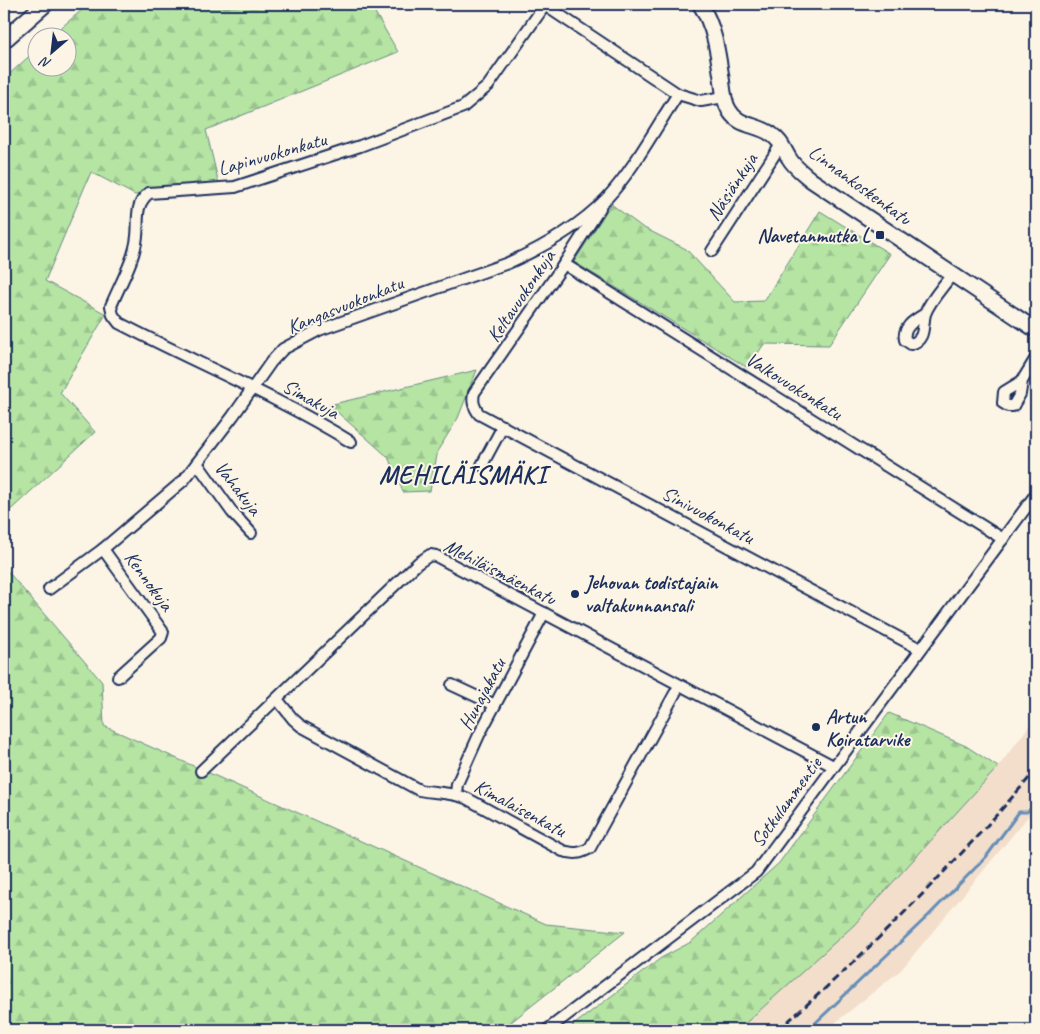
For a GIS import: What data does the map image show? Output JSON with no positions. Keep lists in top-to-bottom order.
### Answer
{
  "streets": {
    "street": [
      "Lapinvuokonkatu",
      "Linnankoskenkatu",
      "Näsiänkuja",
      "Keltavuokonkuja",
      "Kangasvuokonkatu",
      "Valkovuokonkatu",
      "Simakuja",
      "Vahakuja",
      "Sinivuokonkatu",
      "Mehiläismäenkatu",
      "Kennokuja",
      "Hunajakatu",
      "Sotkulammentie",
      "Kimalaisenkatu"
    ]
  },
  "crossings": [
    ["Lapinvuokonkatu", "Kangasvuokonkatu"],
    ["Lapinvuokonkatu", "Simakuja"],
    ["Linnankoskenkatu", "Näsiänkuja"],
    ["Keltavuokonkuja", "Kangasvuokonkatu"],
    ["Keltavuokonkuja", "Valkovuokonkatu"],
    ["Keltavuokonkuja", "Sinivuokonkatu"],
    ["Kangasvuokonkatu", "Simakuja"],
    ["Kangasvuokonkatu", "Vahakuja"],
    ["Kangasvuokonkatu", "Kennokuja"],
    ["Valkovuokonkatu", "Sotkulammentie"],
    ["Sinivuokonkatu", "Sotkulammentie"],
    ["Mehiläismäenkatu", "Hunajakatu"],
    ["Mehiläismäenkatu", "Sotkulammentie"],
    ["Mehiläismäenkatu", "Kimalaisenkatu"],
    ["Hunajakatu", "Kimalaisenkatu"]
  ],
  "districts": ["MEHILÄISMÄKI"],
  "places": {
    "transit": ["Navetanmutka L"],
    "other": ["Jehovan todistajain valtakunnansali", "Artun Koiratarvike"]
  },
  "north": "bottom left"
}
